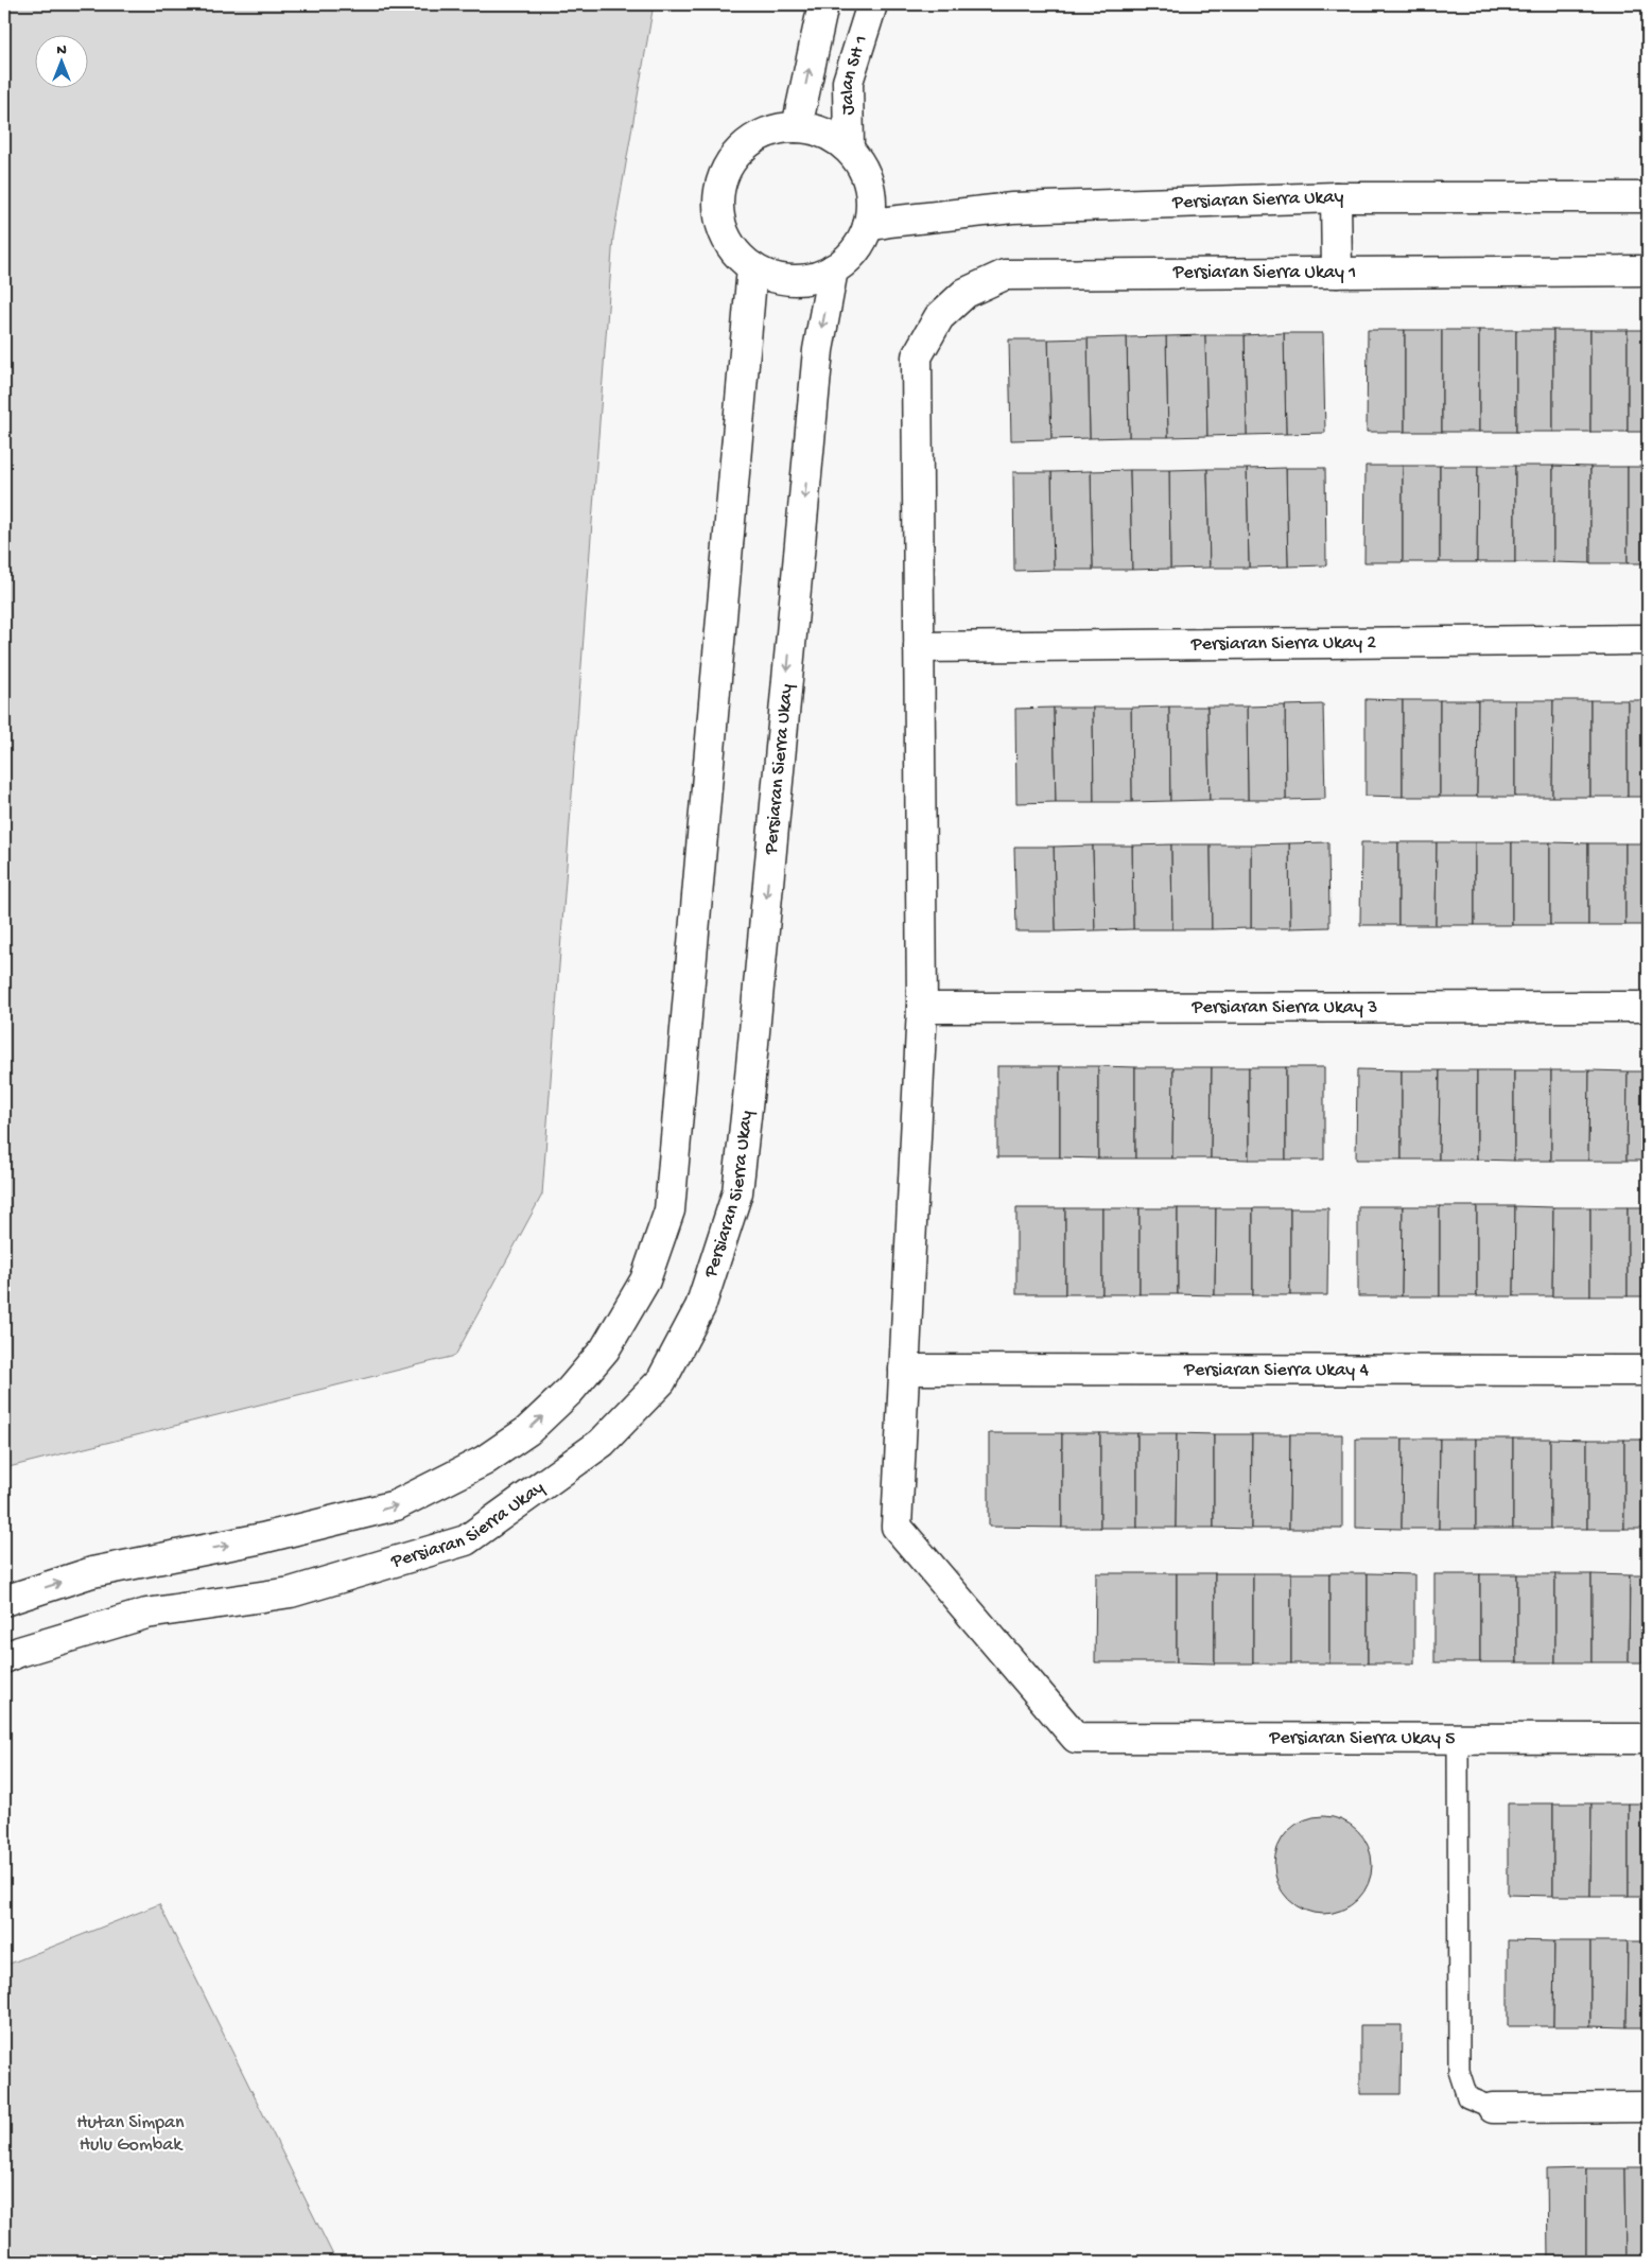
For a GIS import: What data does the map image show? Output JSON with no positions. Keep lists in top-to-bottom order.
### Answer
{
  "streets": {
    "street": [
      "Jalan SH 1",
      "Persiaran Sierra Ukay",
      "Persiaran Sierra Ukay 1",
      "Persiaran Sierra Ukay 2",
      "Persiaran Sierra Ukay 3",
      "Persiaran Sierra Ukay 4",
      "Persiaran Sierra Ukay 5"
    ]
  },
  "crossings": [
    ["Jalan SH 1", "Persiaran Sierra Ukay"],
    ["Persiaran Sierra Ukay 1", "Persiaran Sierra Ukay 2"],
    ["Persiaran Sierra Ukay 4", "Persiaran Sierra Ukay 5"]
  ],
  "one_way": ["Persiaran Sierra Ukay"],
  "parks": ["Hutan Simpan Hulu Gombak"],
  "north": "top"
}
